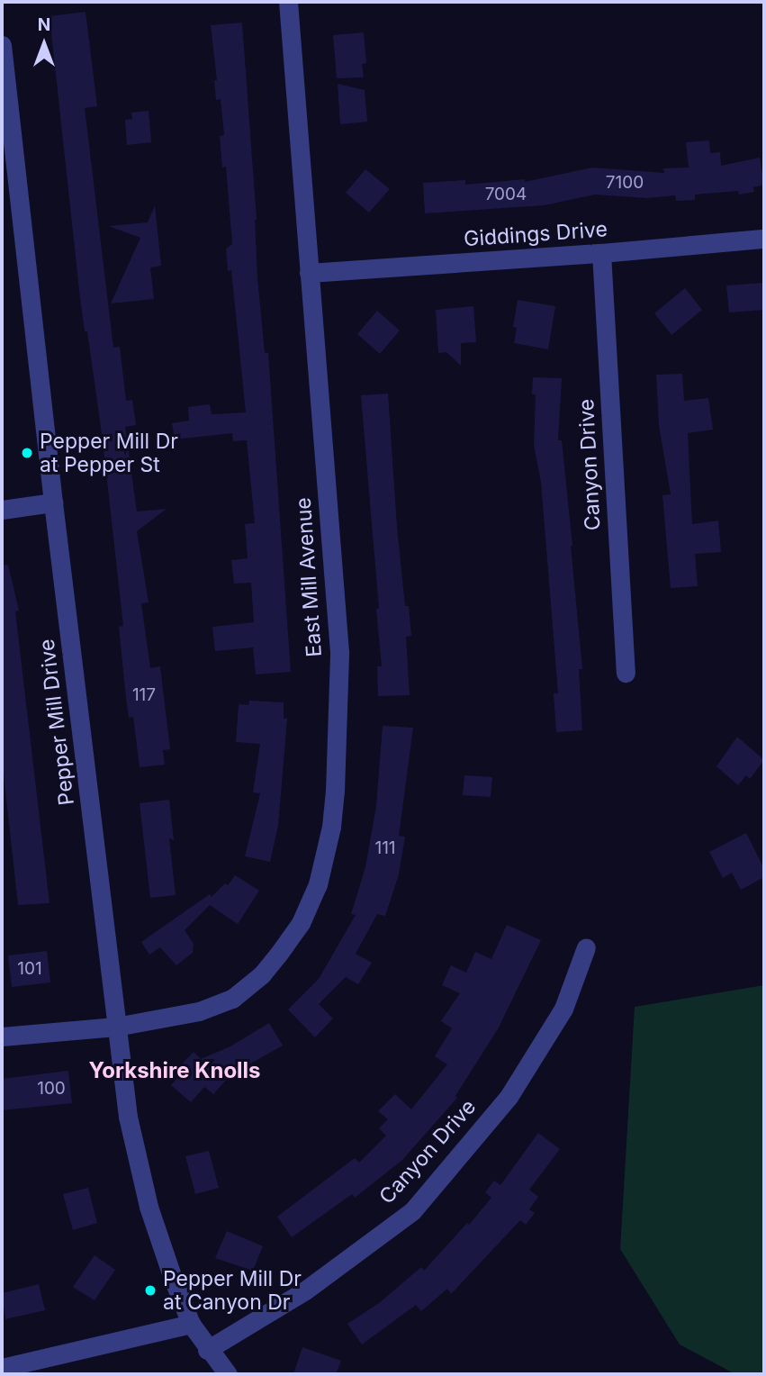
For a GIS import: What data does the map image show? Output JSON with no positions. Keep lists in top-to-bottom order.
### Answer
{
  "streets": {
    "street": [
      "Giddings Drive",
      "Canyon Drive",
      "East Mill Avenue",
      "Pepper Mill Drive"
    ]
  },
  "crossings": [
    ["Giddings Drive", "Canyon Drive"],
    ["Giddings Drive", "East Mill Avenue"],
    ["Canyon Drive", "Pepper Mill Drive"],
    ["East Mill Avenue", "Pepper Mill Drive"]
  ],
  "districts": ["Yorkshire Knolls"],
  "places": ["Pepper Mill Dr at Pepper St", "Pepper Mill Dr at Canyon Dr"],
  "house_numbers": [
    "7100",
    "7004",
    "117",
    "111",
    "101",
    "100"
  ],
  "north": "top"
}
